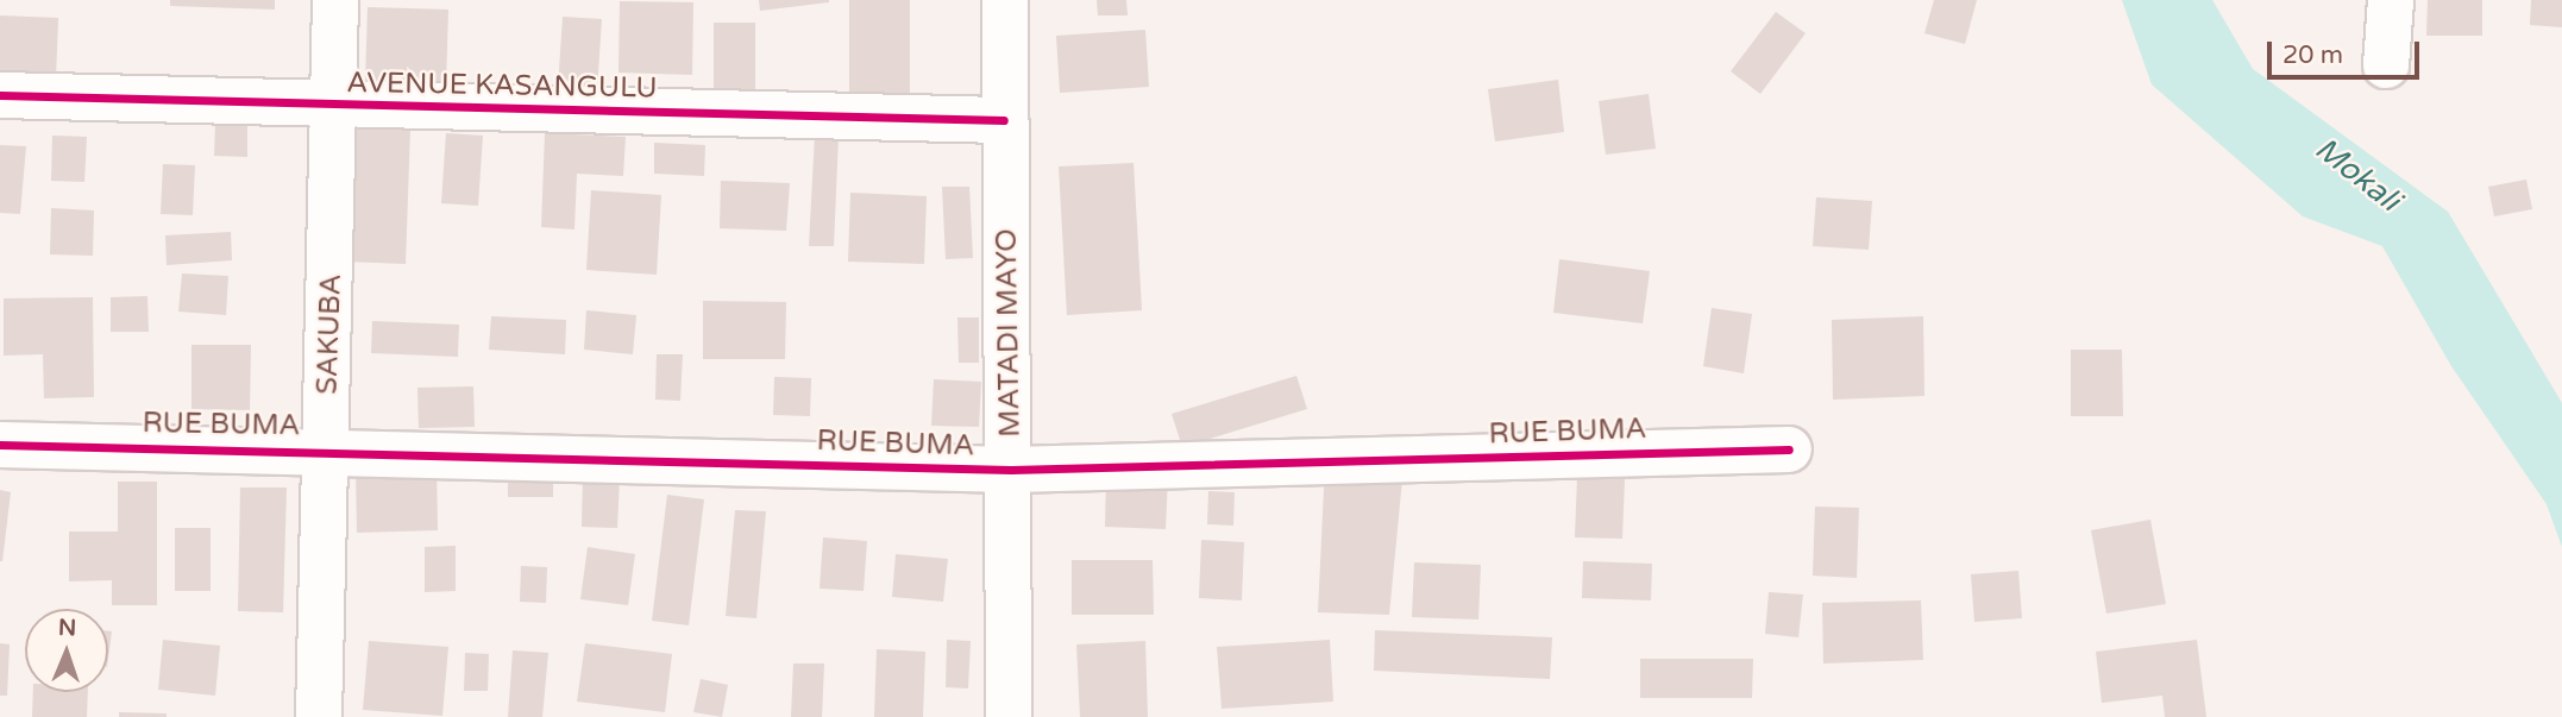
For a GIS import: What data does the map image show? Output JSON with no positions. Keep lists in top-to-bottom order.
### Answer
{
  "streets": {
    "street": [
      "AVENUE KASANGULU",
      "MATADI MAYO",
      "SAKUBA",
      "RUE BUMA"
    ]
  },
  "crossings": [
    ["AVENUE KASANGULU", "MATADI MAYO"],
    ["AVENUE KASANGULU", "SAKUBA"],
    ["MATADI MAYO", "RUE BUMA"],
    ["SAKUBA", "RUE BUMA"]
  ],
  "water": ["Mokali"],
  "scale_bar": "20 m",
  "north": "top"
}
